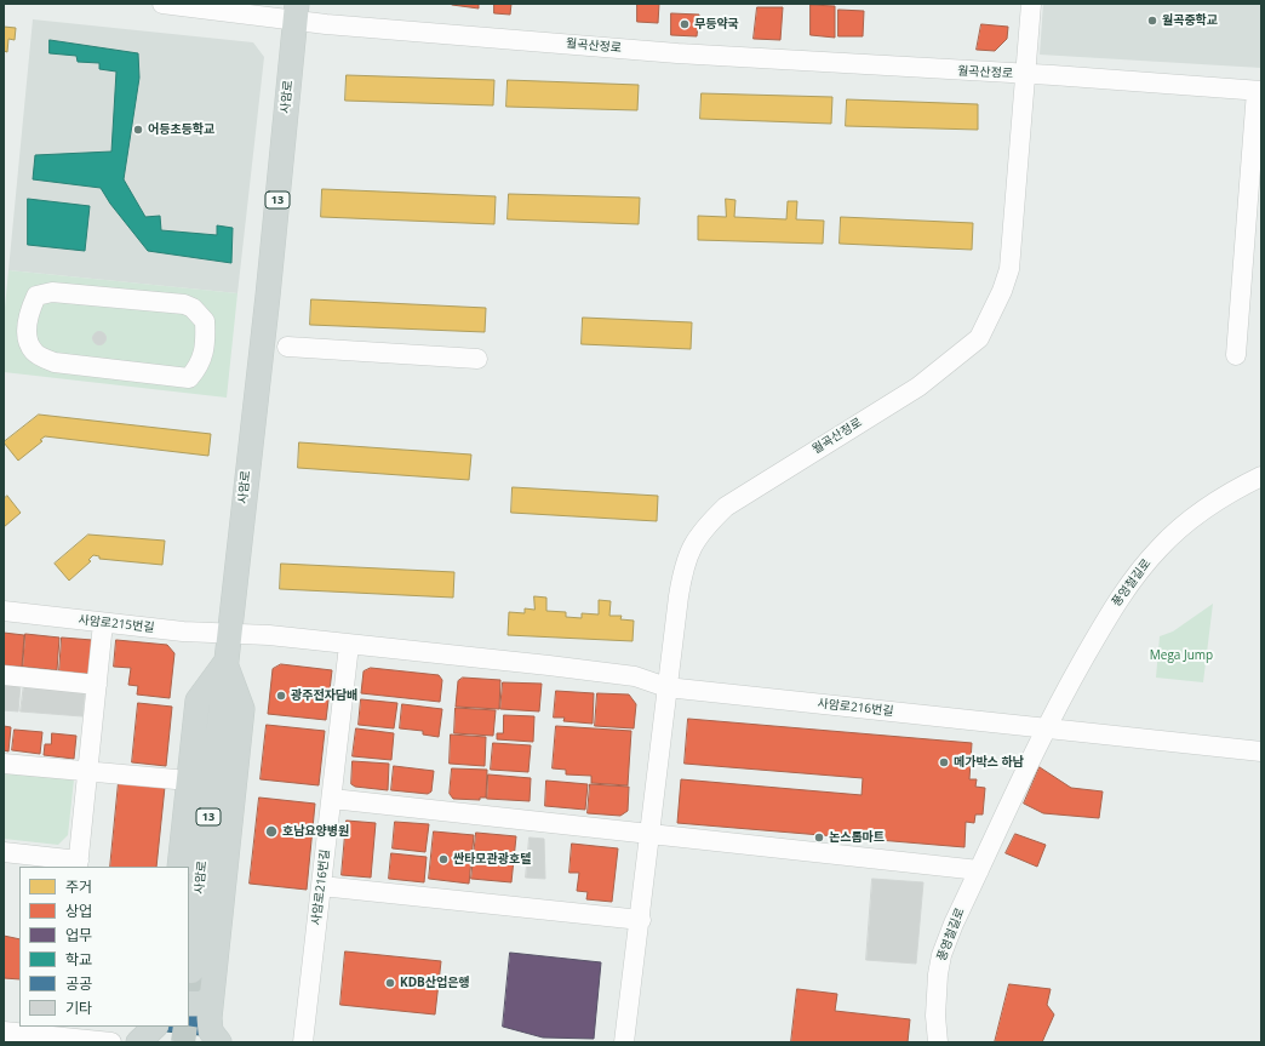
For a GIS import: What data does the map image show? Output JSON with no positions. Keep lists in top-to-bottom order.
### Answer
{
  "streets": {
    "main road": ["사암로", "13"],
    "street": [
      "월곡산정로",
      "풍영철길로",
      "사암로215번길",
      "사암로216번길"
    ]
  },
  "crossings": [
    ["월곡산정로", "사암로"],
    ["월곡산정로", "사암로216번길"],
    ["사암로", "사암로215번길"],
    ["사암로", "사암로216번길"],
    ["풍영철길로", "사암로216번길"],
    ["사암로215번길", "사암로216번길"]
  ],
  "parks": ["Mega Jump"],
  "places": [
    "월곡중학교",
    "무등약국",
    "어등초등학교",
    "광주전자담배",
    "메가박스 하남",
    "호남요양병원",
    "논스톱마트",
    "싼타모관광호텔",
    "KDB산업은행"
  ],
  "legend": [
    "주거",
    "상업",
    "업무",
    "학교",
    "공공",
    "기타"
  ]
}
